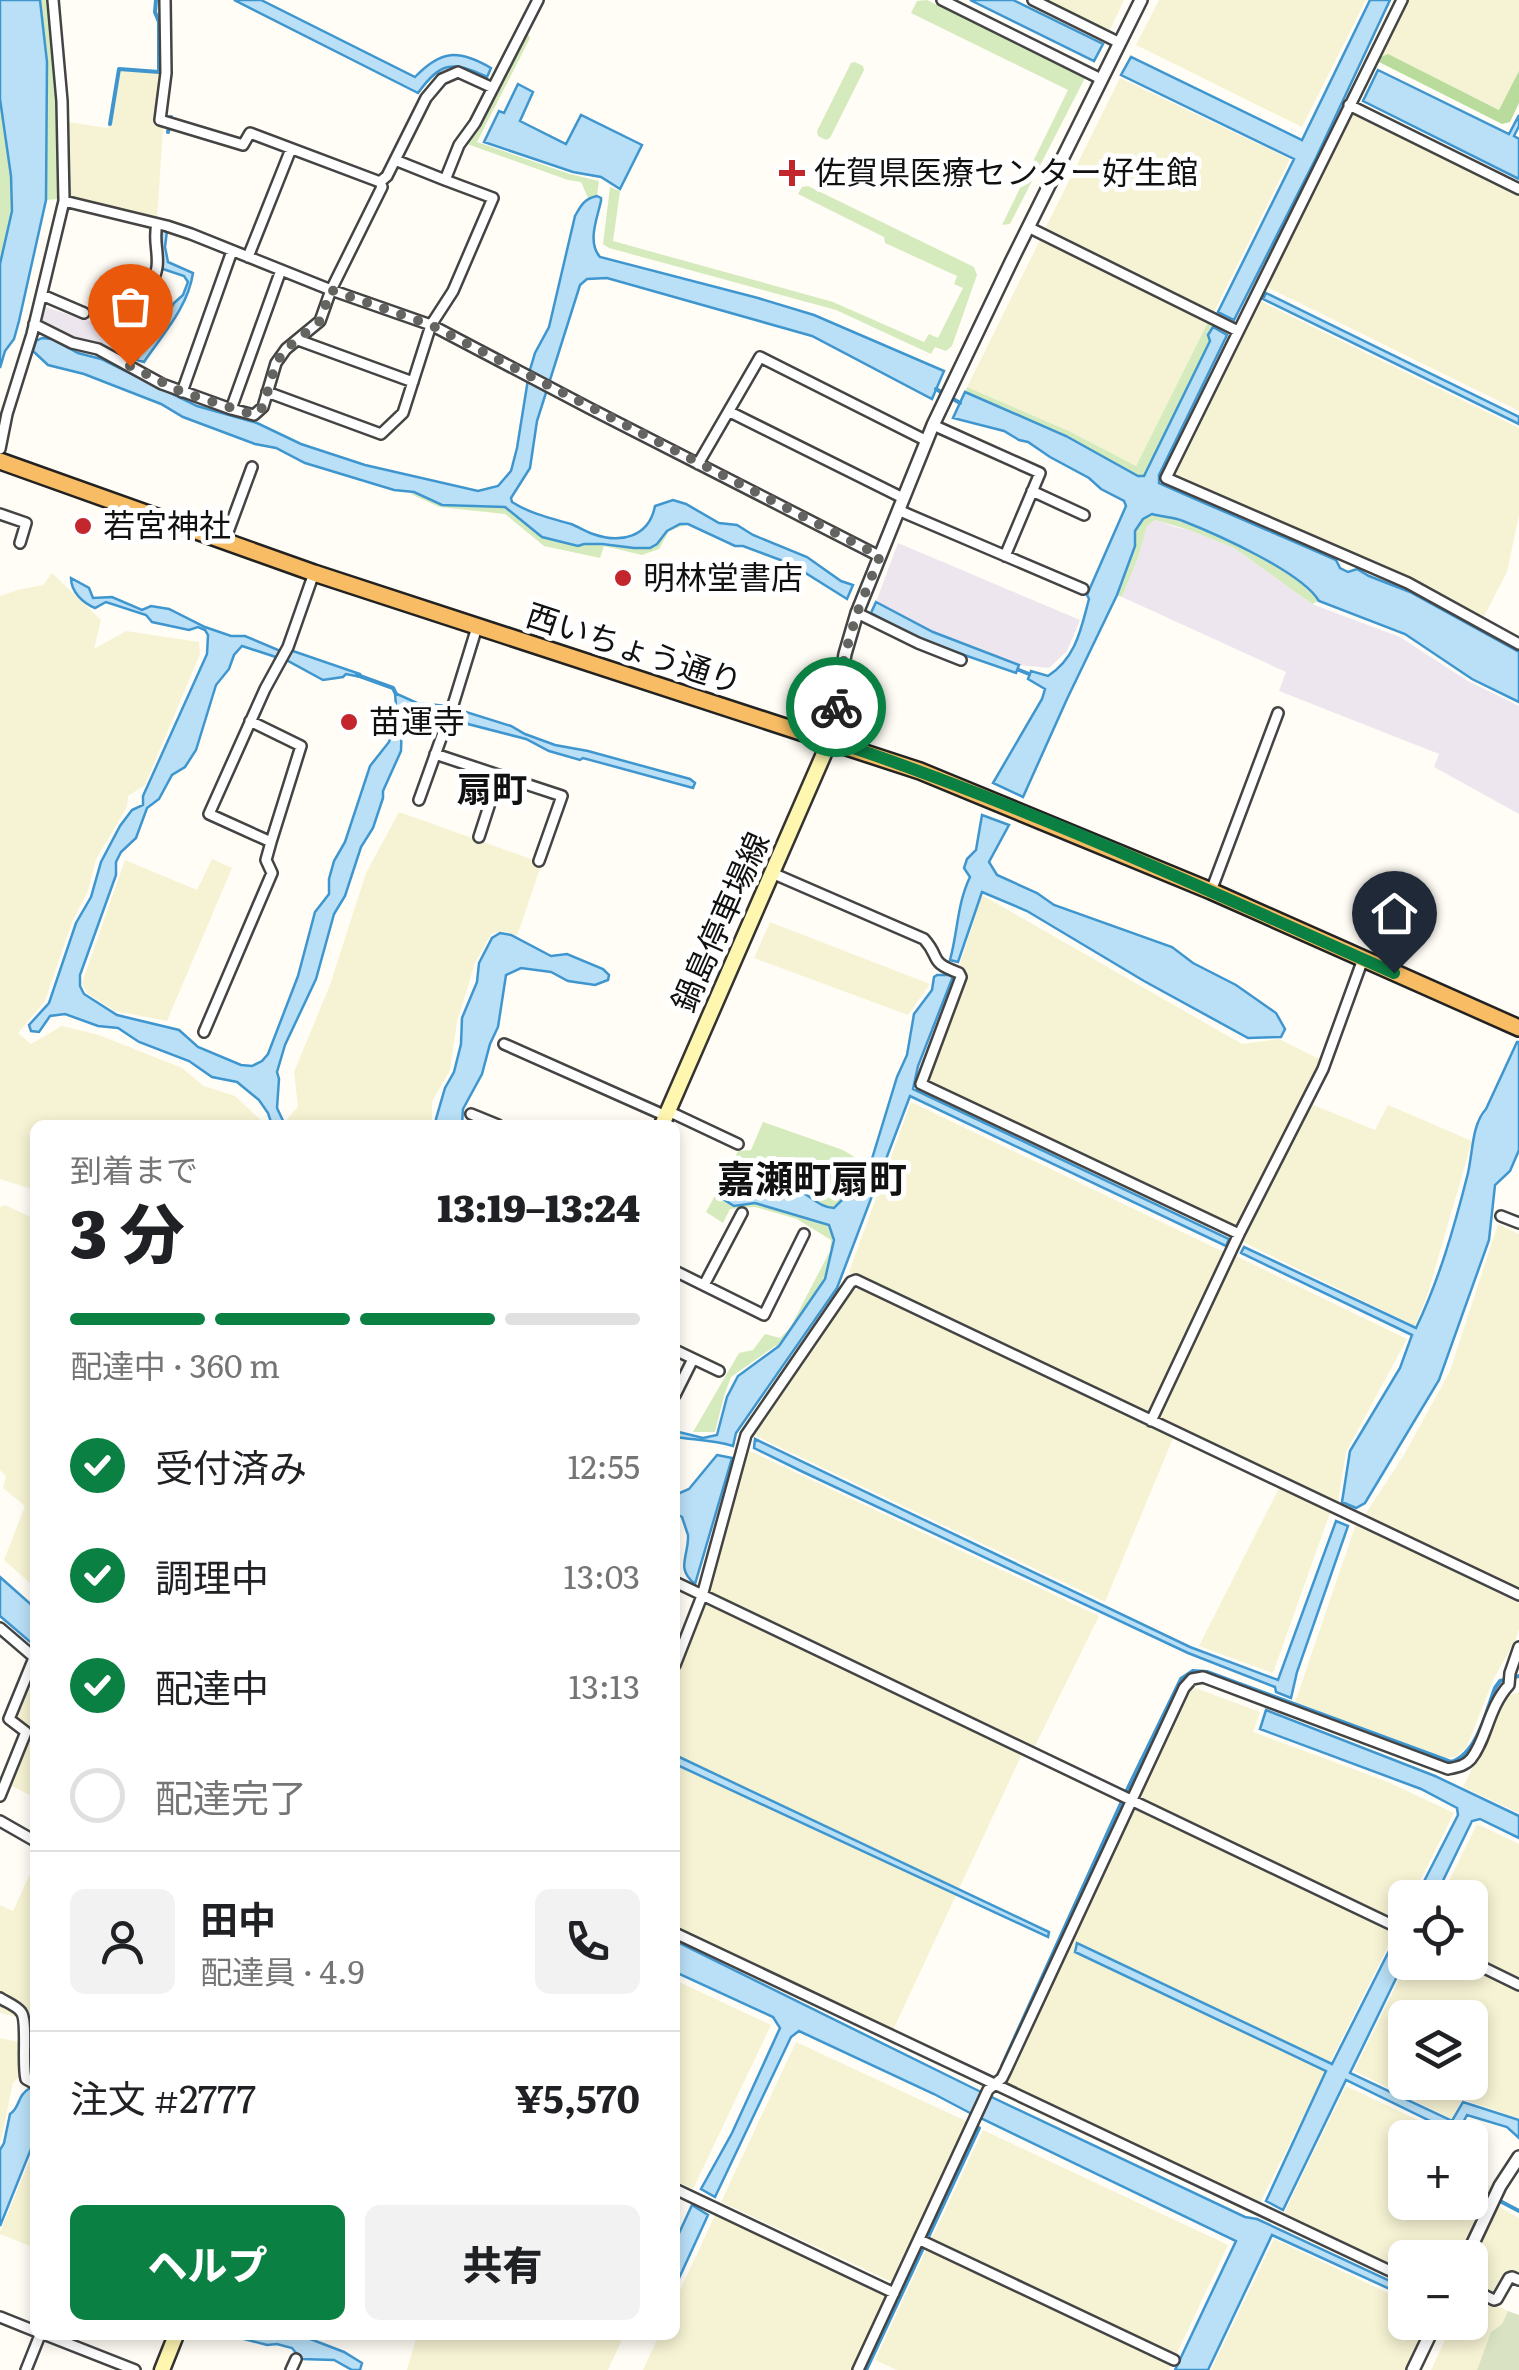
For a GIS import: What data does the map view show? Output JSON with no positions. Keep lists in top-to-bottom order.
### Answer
{
  "streets": {
    "highway": ["西いちょう通り"],
    "main road": ["鍋島停車場線"]
  },
  "crossings": [
    ["西いちょう通り", "鍋島停車場線"]
  ],
  "districts": ["扇町", "嘉瀬町扇町"],
  "places": {
    "health": ["佐賀県医療センター好生館"],
    "other": ["若宮神社", "明林堂書店", "苗運寺"]
  },
  "page": {
    "heading": ["3 分", "到着まで", "13:19–13:24"],
    "panel": [
      "田中",
      "配達員 · 4.9",
      "注文 #2777",
      "¥5,570"
    ],
    "bar": "配達中 · 360 m",
    "list": [
      ["受付済み", "12:55"],
      ["調理中", "13:03"],
      ["配達中", "13:13"],
      "配達完了"
    ],
    "map_buttons": ["+", "−"],
    "buttons": ["ヘルプ", "共有"]
  }
}
